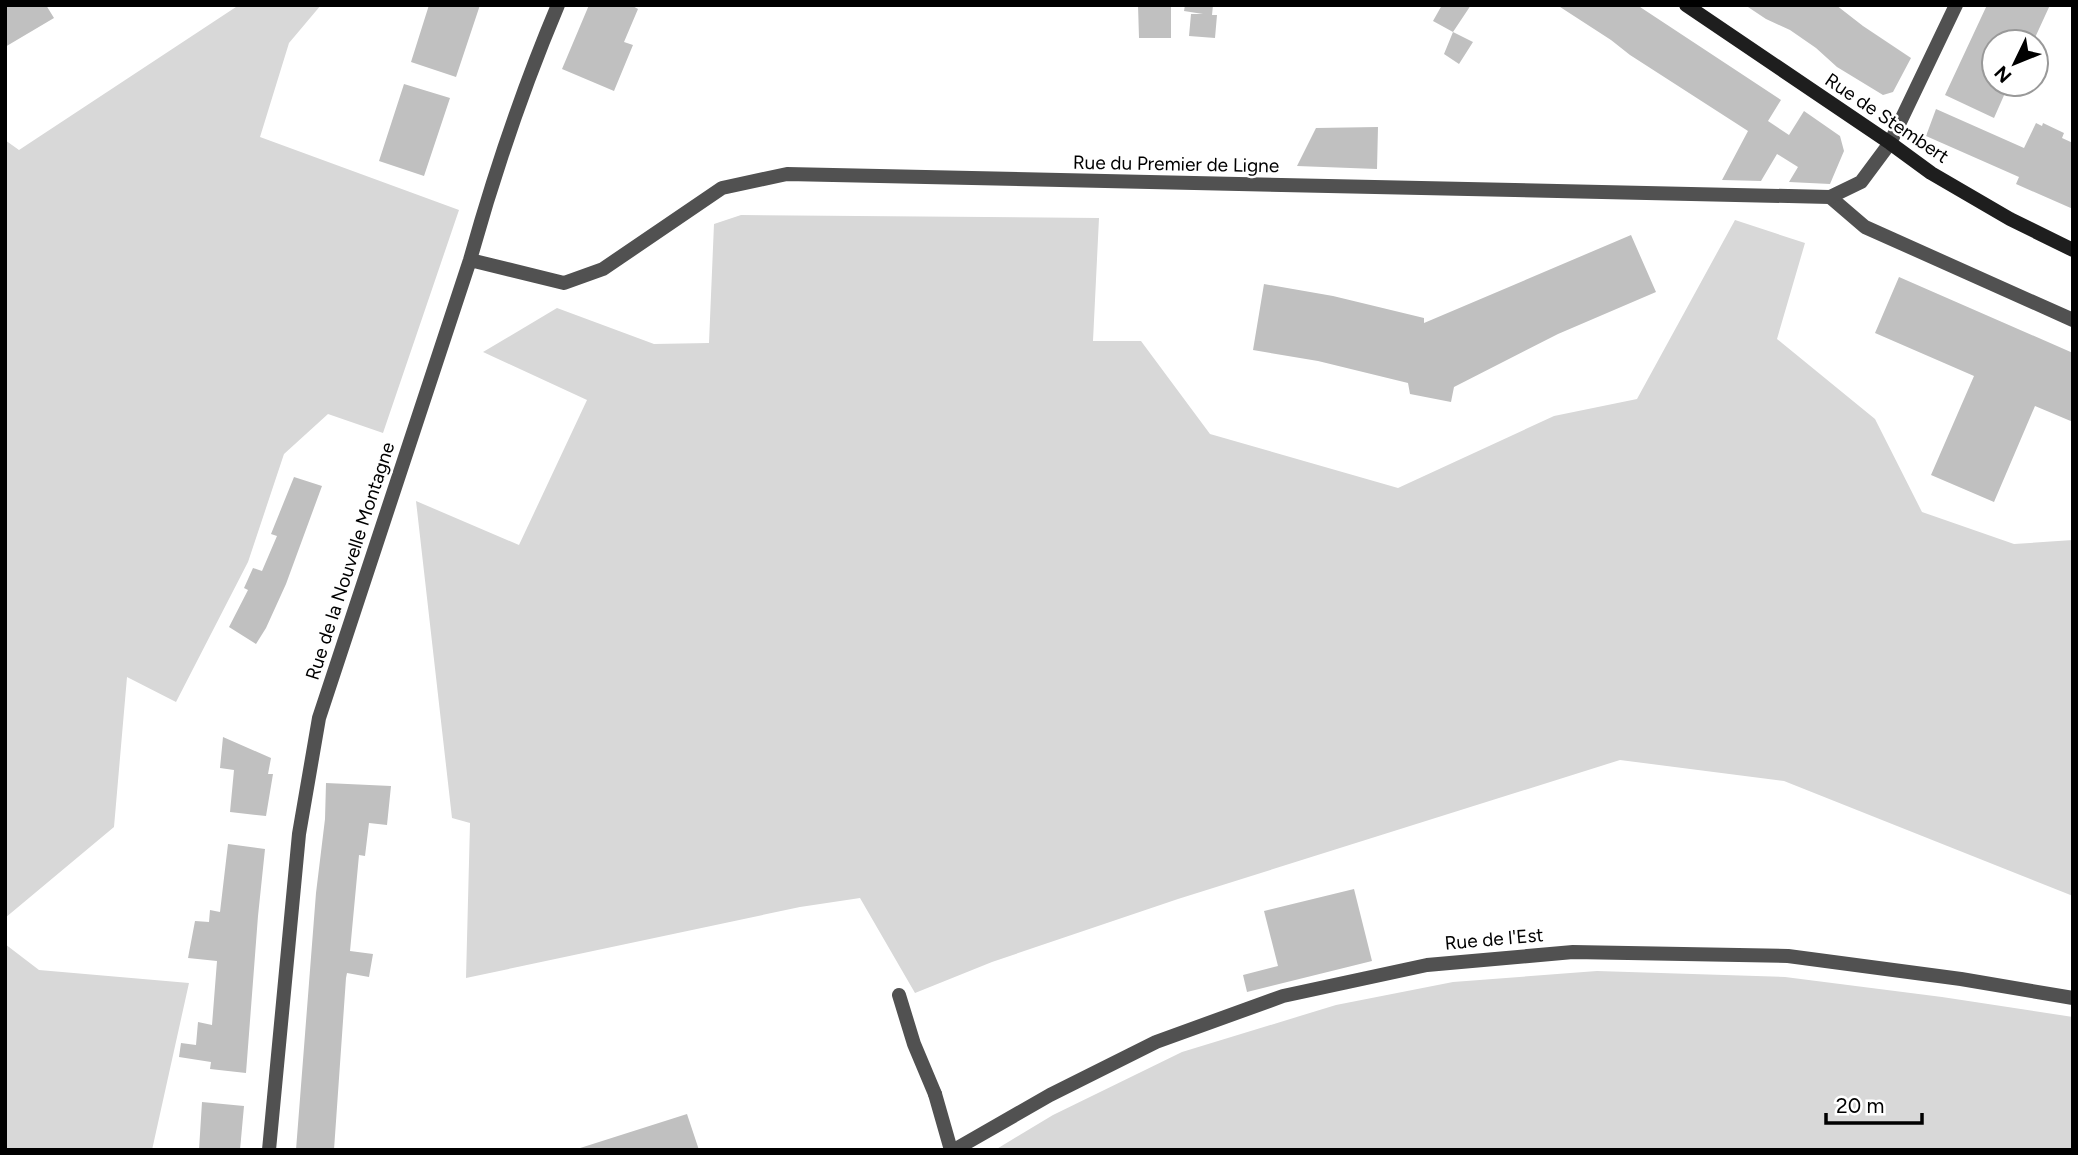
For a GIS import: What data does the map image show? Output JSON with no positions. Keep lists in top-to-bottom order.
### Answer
{
  "streets": {
    "street": [
      "Rue de Stembert",
      "Rue du Premier de Ligne",
      "Rue de la Nouvelle Montagne",
      "Rue de l'Est"
    ]
  },
  "crossings": [
    ["Rue de Stembert", "Rue du Premier de Ligne"],
    ["Rue du Premier de Ligne", "Rue de la Nouvelle Montagne"]
  ],
  "scale_bar": "20 m",
  "north": "bottom left"
}
